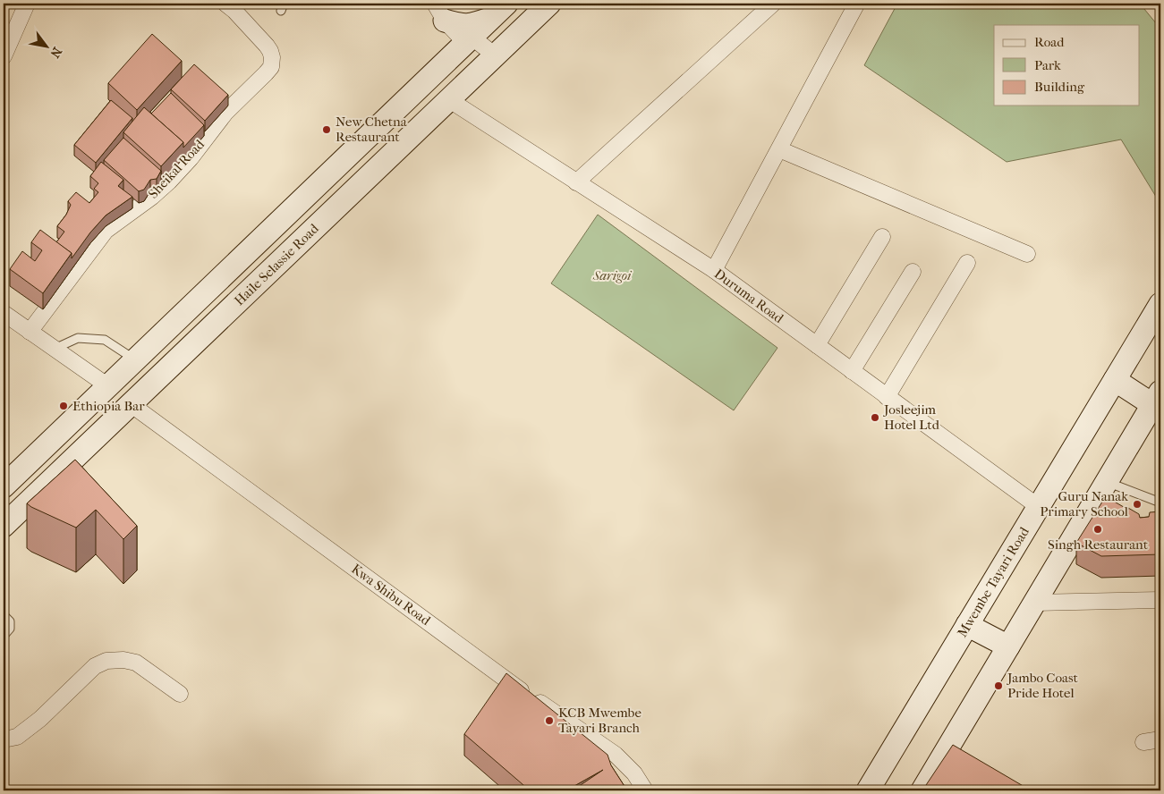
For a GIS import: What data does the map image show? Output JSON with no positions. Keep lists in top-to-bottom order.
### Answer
{
  "streets": {
    "street": [
      "Sheikal Road",
      "Haile Selassie Road",
      "Duruma Road",
      "Mwembe Tayari Road",
      "Kwa Shibu Road"
    ]
  },
  "crossings": [
    ["Haile Selassie Road", "Duruma Road"],
    ["Haile Selassie Road", "Kwa Shibu Road"],
    ["Duruma Road", "Mwembe Tayari Road"]
  ],
  "parks": ["Sarigoi"],
  "places": [
    "New Chetna Restaurant",
    "Ethiopia Bar",
    "Josleejim Hotel Ltd",
    "Guru Nanak Primary School",
    "Singh Restaurant",
    "Jambo Coast Pride Hotel",
    "KCB Mwembe Tayari Branch"
  ],
  "legend": ["Road", "Park", "Building"],
  "north": "bottom right"
}
